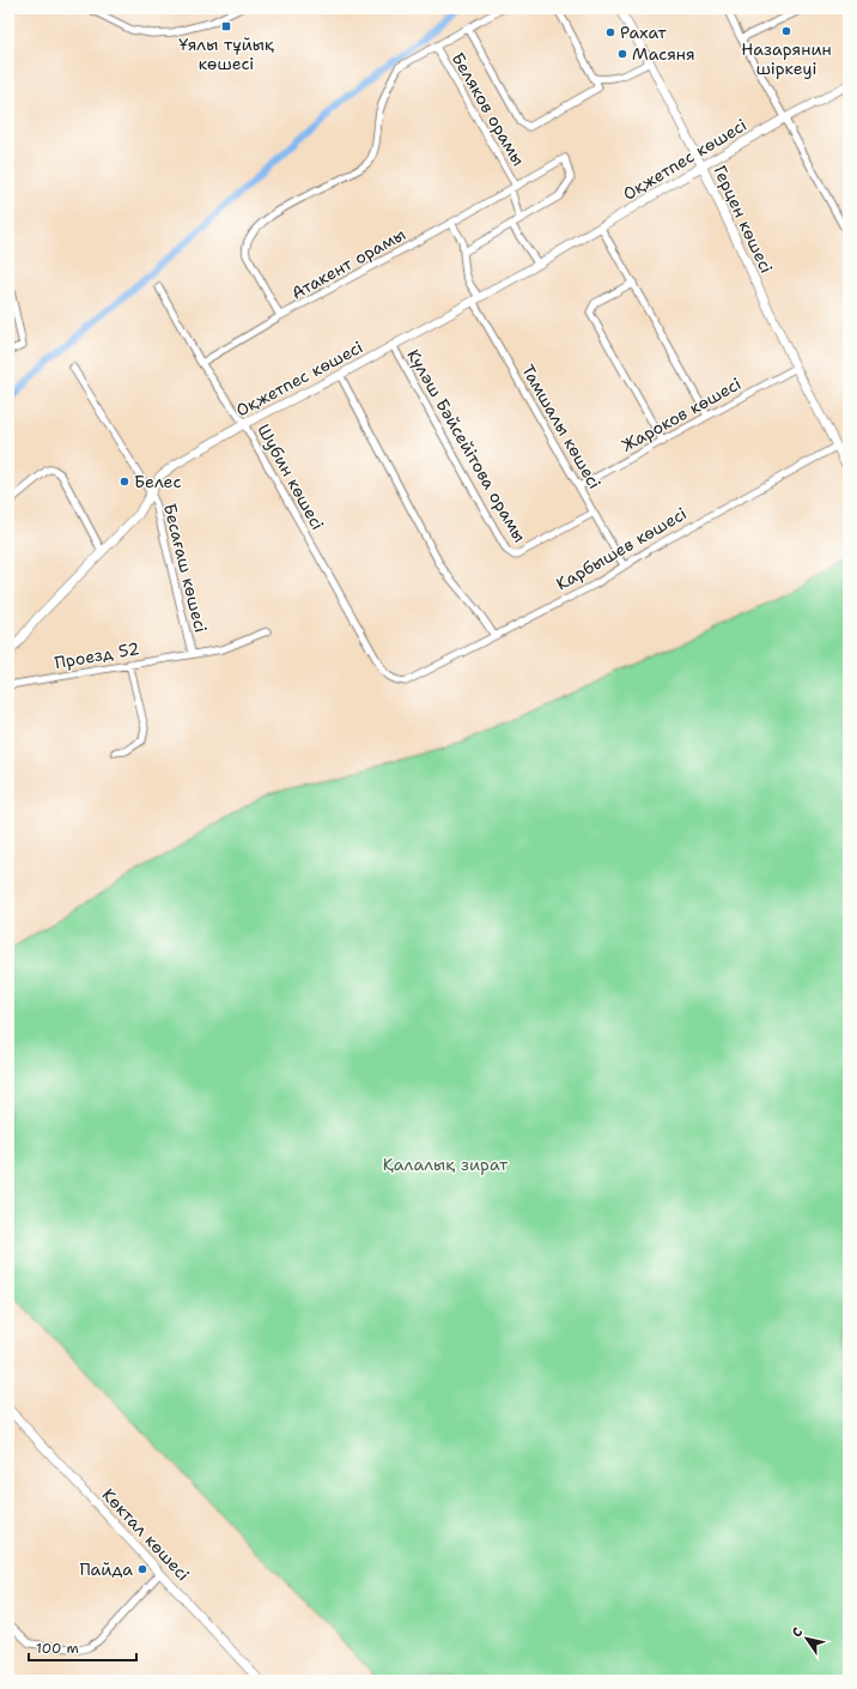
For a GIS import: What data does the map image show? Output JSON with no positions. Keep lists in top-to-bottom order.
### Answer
{
  "streets": {
    "street": [
      "Беляков орамы",
      "Оқжетпес көшесі",
      "Герцен көшесі",
      "Атакент орамы",
      "Жароков көшесі",
      "Тамшалы көшесі",
      "Күләш Бәйсейітова орамы",
      "Шубин көшесі",
      "Карбышев көшесі",
      "Бесағаш көшесі",
      "Проезд 52",
      "Көктал көшесі"
    ]
  },
  "crossings": [
    ["Беляков орамы", "Атакент орамы"],
    ["Оқжетпес көшесі", "Герцен көшесі"],
    ["Оқжетпес көшесі", "Тамшалы көшесі"],
    ["Оқжетпес көшесі", "Күләш Бәйсейітова орамы"],
    ["Оқжетпес көшесі", "Шубин көшесі"],
    ["Оқжетпес көшесі", "Бесағаш көшесі"],
    ["Герцен көшесі", "Жароков көшесі"],
    ["Герцен көшесі", "Карбышев көшесі"],
    ["Атакент орамы", "Тамшалы көшесі"],
    ["Атакент орамы", "Шубин көшесі"],
    ["Жароков көшесі", "Тамшалы көшесі"],
    ["Тамшалы көшесі", "Күләш Бәйсейітова орамы"],
    ["Тамшалы көшесі", "Карбышев көшесі"],
    ["Шубин көшесі", "Карбышев көшесі"],
    ["Бесағаш көшесі", "Проезд 52"]
  ],
  "parks": ["Қалалық зират"],
  "places": {
    "transit": ["Ұялы тұйық көшесі"],
    "other": [
      "Назарянин шіркеуі",
      "Рахат",
      "Масяня",
      "Белес",
      "Пайда"
    ]
  },
  "scale_bar": "100 m",
  "north": "top left"
}
